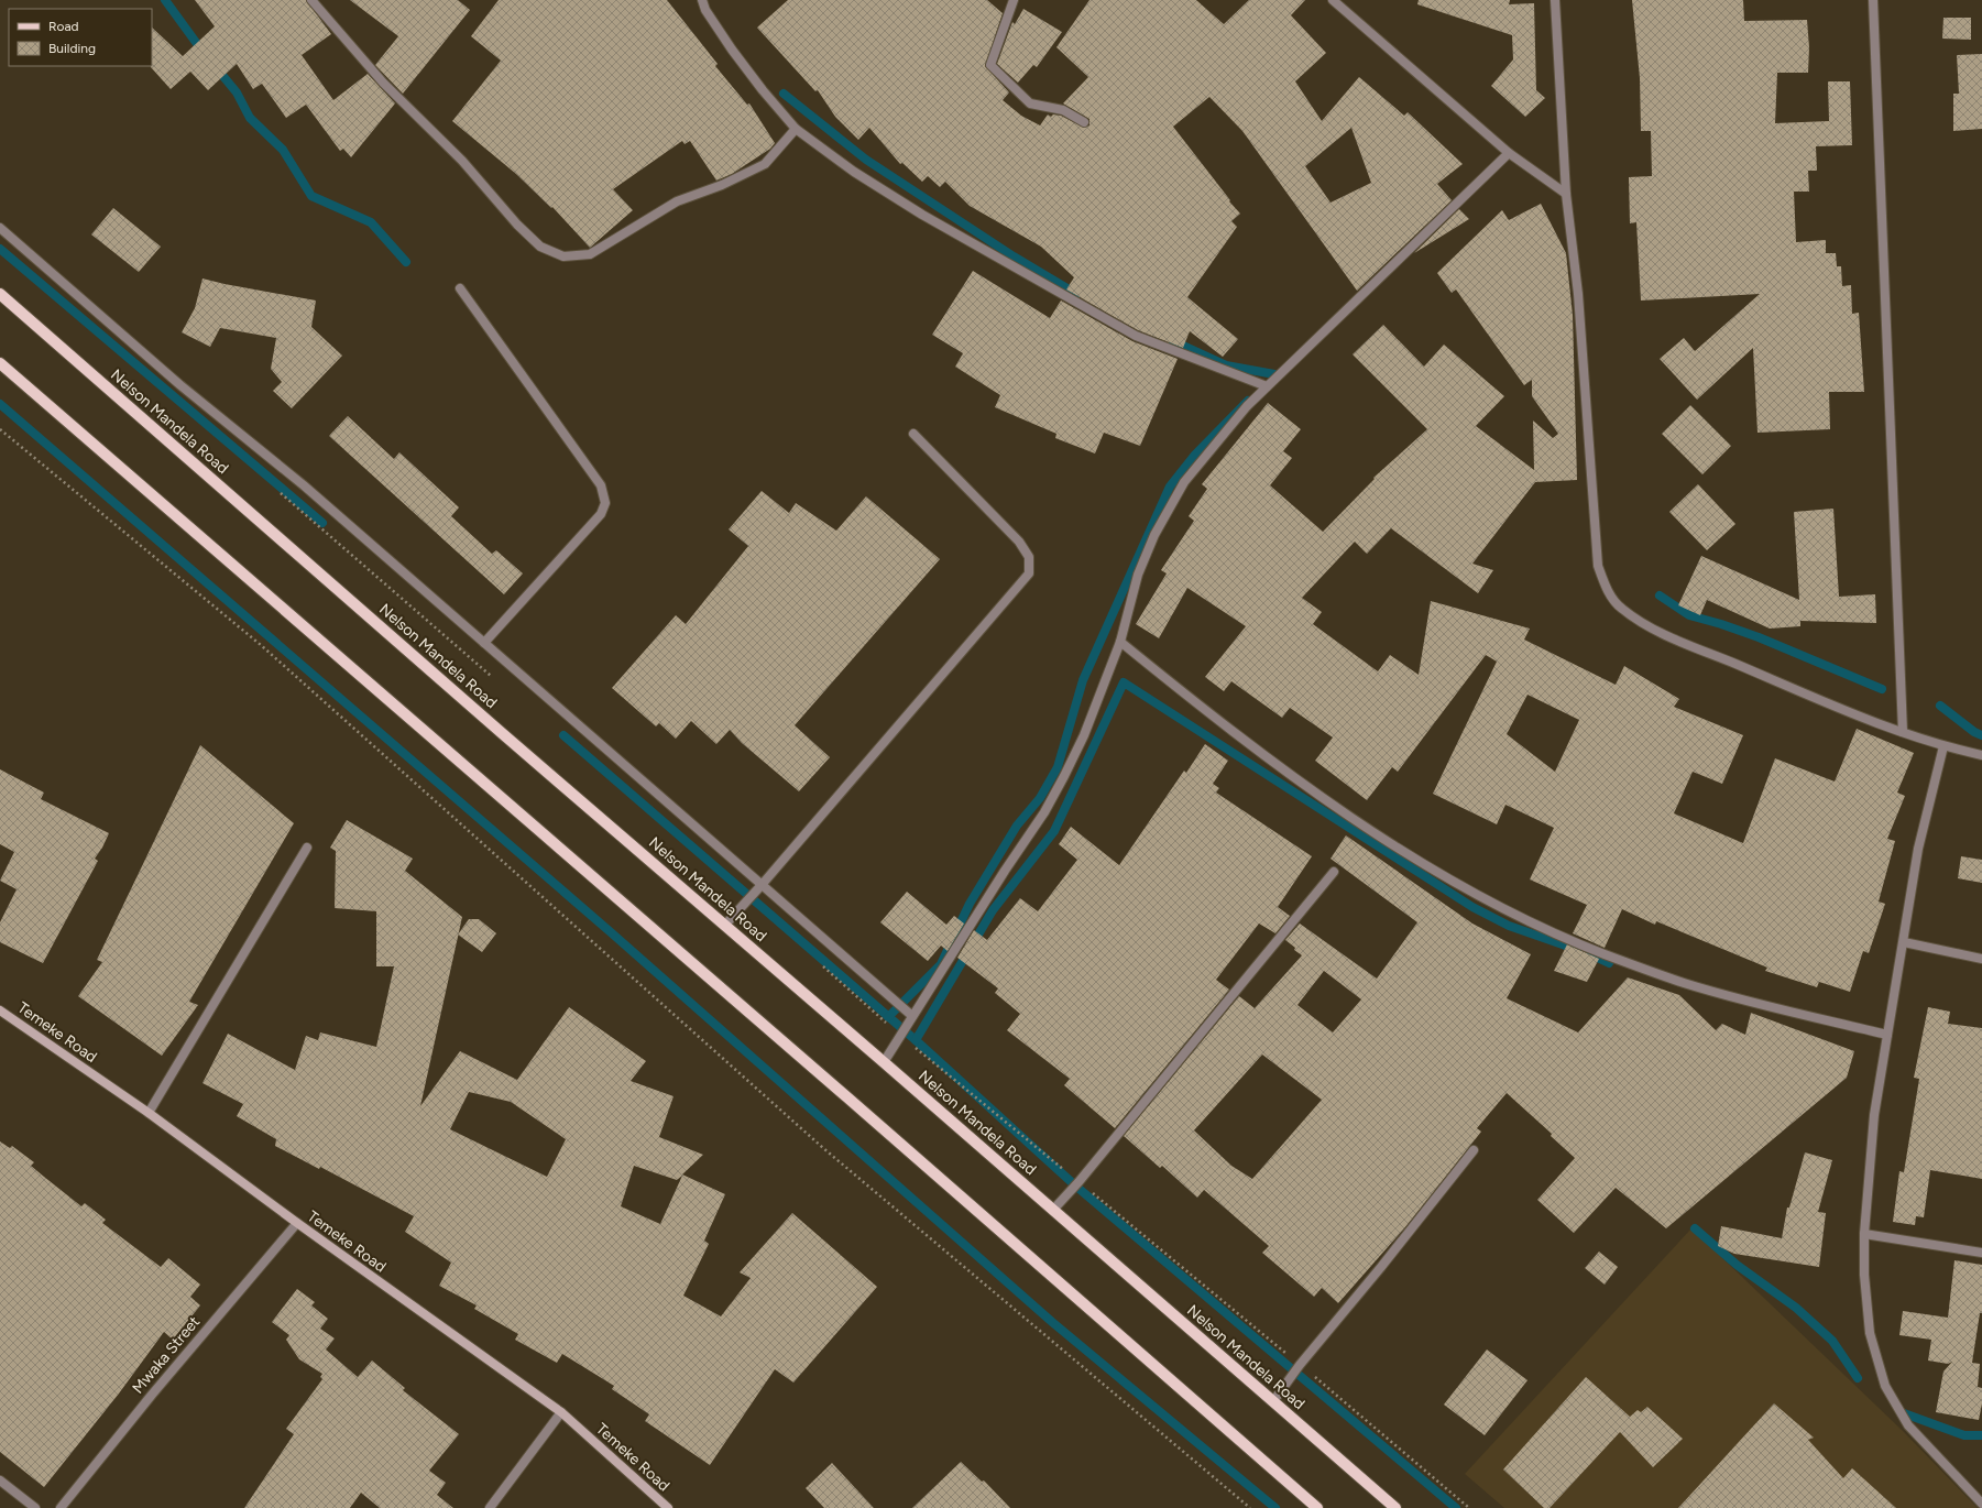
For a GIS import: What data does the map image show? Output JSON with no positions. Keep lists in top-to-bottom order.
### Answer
{
  "streets": {
    "main road": ["Nelson Mandela Road"],
    "street": ["Temeke Road", "Mwaka Street"]
  },
  "crossings": [
    ["Temeke Road", "Mwaka Street"]
  ],
  "legend": ["Road", "Building"]
}
